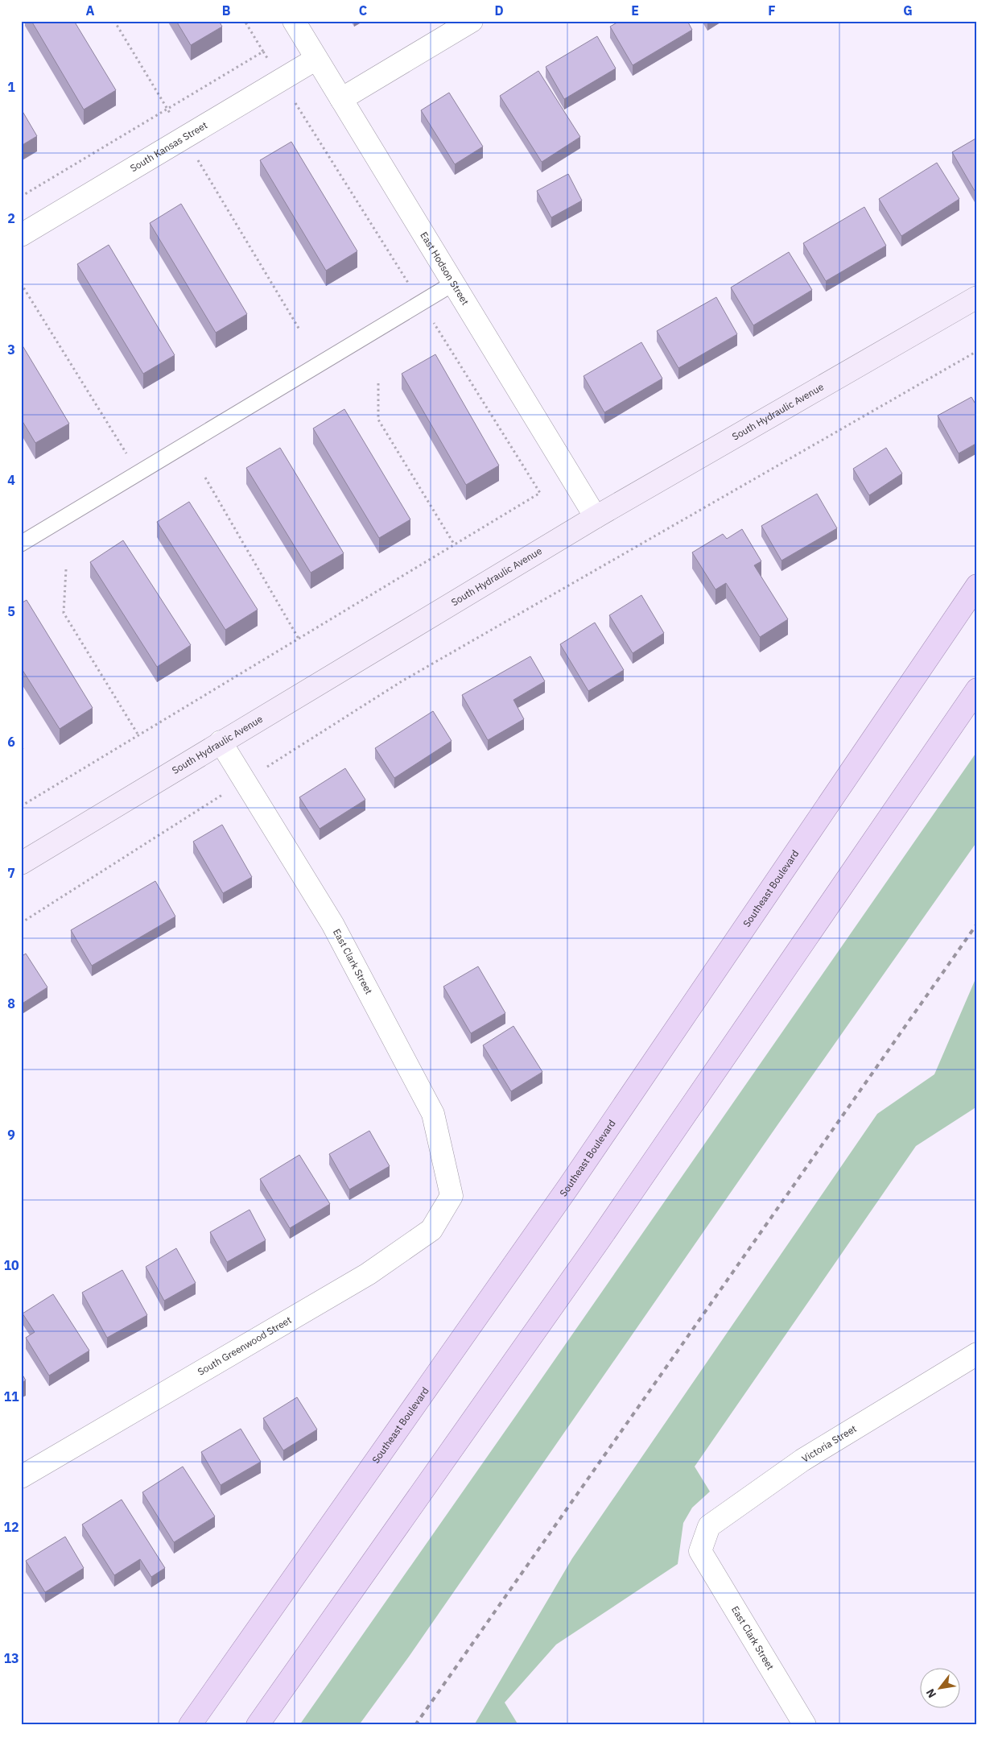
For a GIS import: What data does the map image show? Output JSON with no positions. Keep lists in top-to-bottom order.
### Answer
{
  "streets": {
    "main road": ["Southeast Boulevard"],
    "street": [
      "South Kansas Street",
      "East Hodson Street",
      "South Hydraulic Avenue",
      "East Clark Street",
      "South Greenwood Street",
      "Victoria Street"
    ]
  },
  "crossings": [
    ["South Kansas Street", "East Hodson Street"],
    ["East Hodson Street", "South Hydraulic Avenue"],
    ["South Hydraulic Avenue", "East Clark Street"],
    ["East Clark Street", "South Greenwood Street"],
    ["East Clark Street", "Victoria Street"]
  ],
  "north": "bottom left",
  "grid": {
    "columns": [
      "A",
      "B",
      "C",
      "D",
      "E",
      "F",
      "G"
    ],
    "rows": [
      "1",
      "2",
      "3",
      "4",
      "5",
      "6",
      "7",
      "8",
      "9",
      "10",
      "11",
      "12",
      "13"
    ]
  }
}
